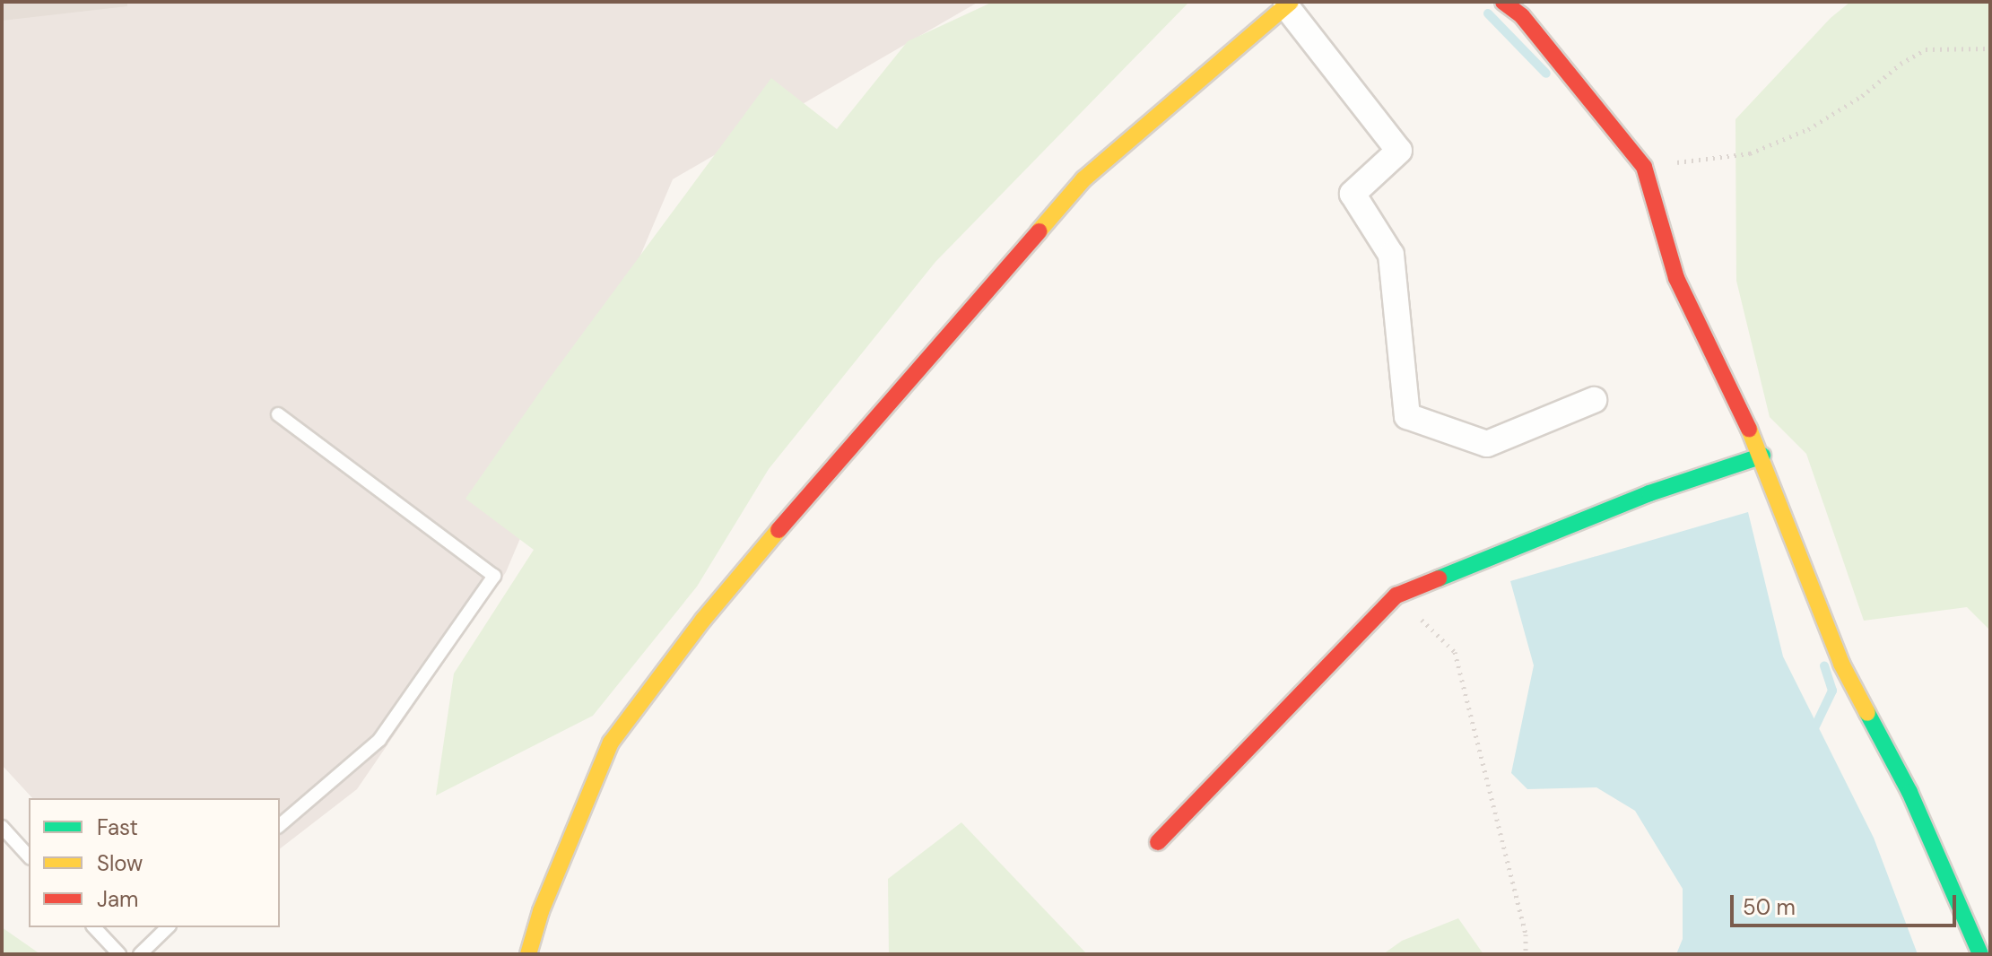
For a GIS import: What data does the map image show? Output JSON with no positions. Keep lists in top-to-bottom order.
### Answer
{
  "legend": ["Fast", "Slow", "Jam"],
  "scale_bar": "50 m"
}
